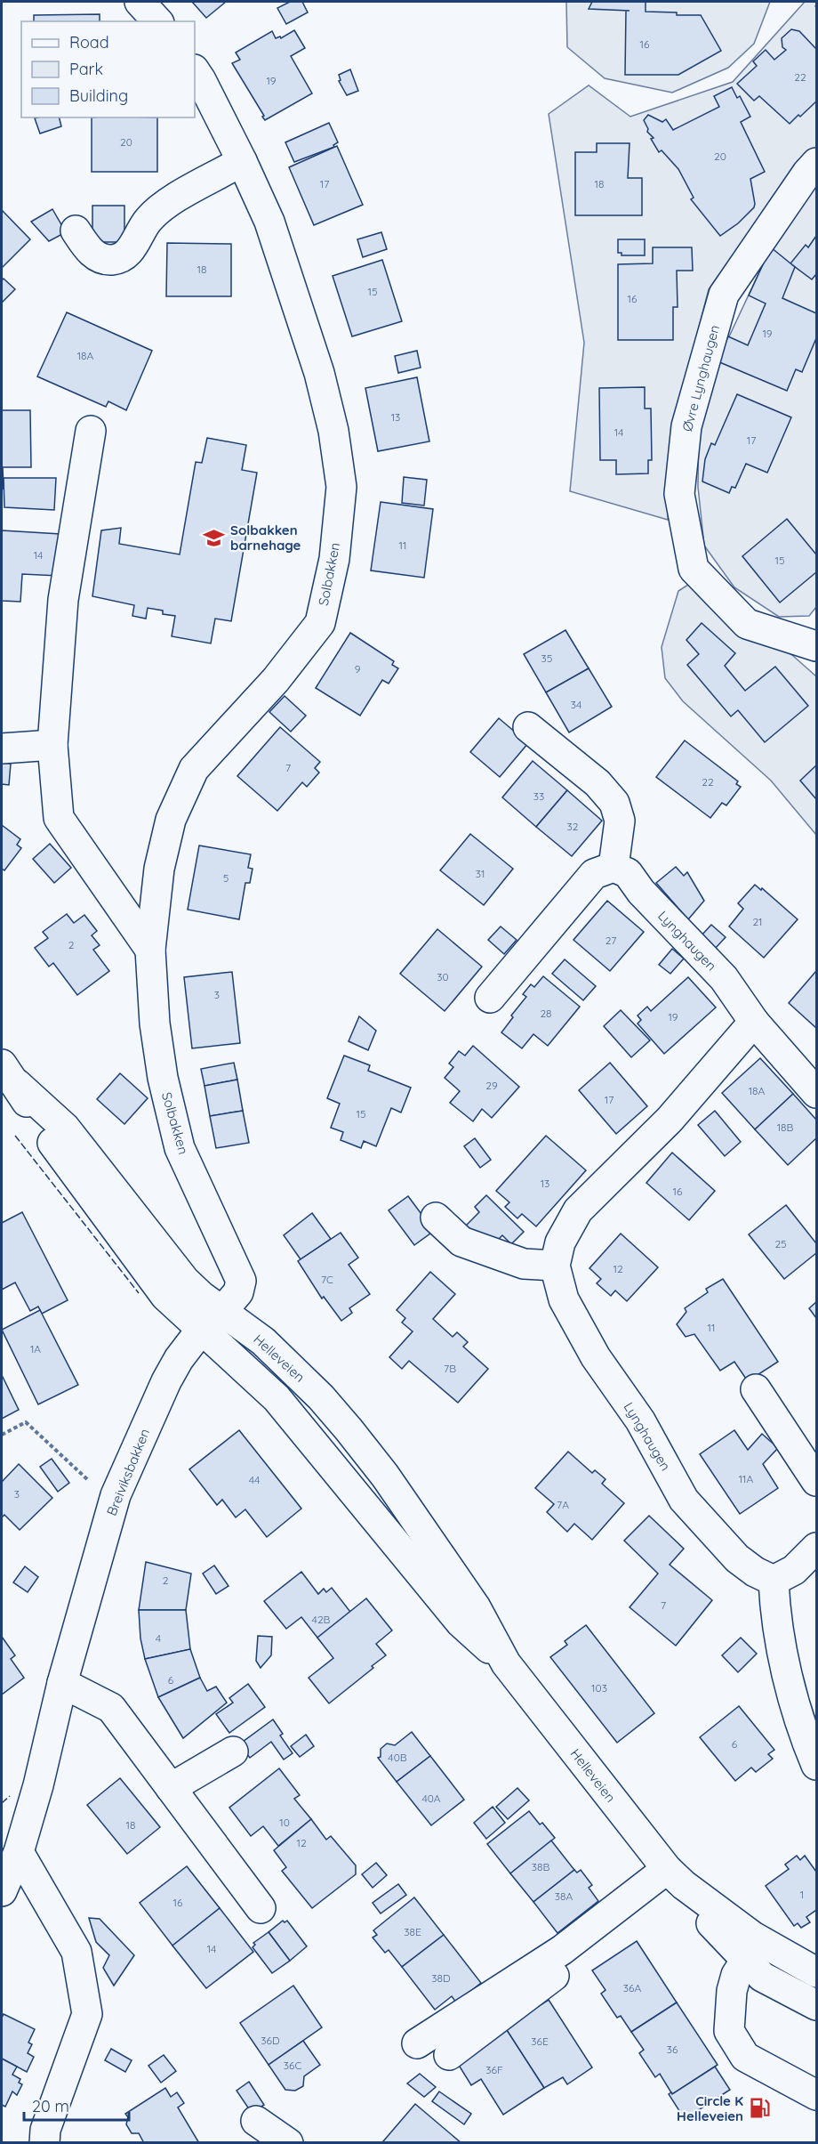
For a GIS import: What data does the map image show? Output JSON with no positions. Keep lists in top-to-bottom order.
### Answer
{
  "streets": {
    "street": [
      "Øvre Lynghaugen",
      "Solbakken",
      "Lynghaugen",
      "Helleveien",
      "Breiviksbakken"
    ]
  },
  "crossings": [
    ["Solbakken", "Helleveien"],
    ["Solbakken", "Breiviksbakken"],
    ["Helleveien", "Breiviksbakken"]
  ],
  "places": {
    "school or university": ["Solbakken barnehage"],
    "fuel station": ["Circle K Helleveien"]
  },
  "house_numbers": [
    "16",
    "22",
    "19",
    "20",
    "20",
    "17",
    "18",
    "18",
    "15",
    "16",
    "19",
    "18A",
    "13",
    "14",
    "17",
    "11",
    "14",
    "15",
    "35",
    "9",
    "34",
    "7",
    "22",
    "33",
    "32",
    "31",
    "5",
    "21",
    "27",
    "2",
    "30",
    "3",
    "28",
    "19",
    "29",
    "18A",
    "17",
    "15",
    "18B",
    "13",
    "16",
    "25",
    "12",
    "7C",
    "11",
    "1A",
    "7B",
    "11A",
    "44",
    "3",
    "7A",
    "2",
    "7",
    "42B",
    "4",
    "6",
    "103",
    "6",
    "40B",
    "40A",
    "10",
    "18",
    "12",
    "38B",
    "1",
    "38A",
    "16",
    "38E",
    "14",
    "38D",
    "36A",
    "36D",
    "36E",
    "36",
    "36C",
    "36F"
  ],
  "legend": ["Road", "Park", "Building"],
  "scale_bar": "20 m"
}
